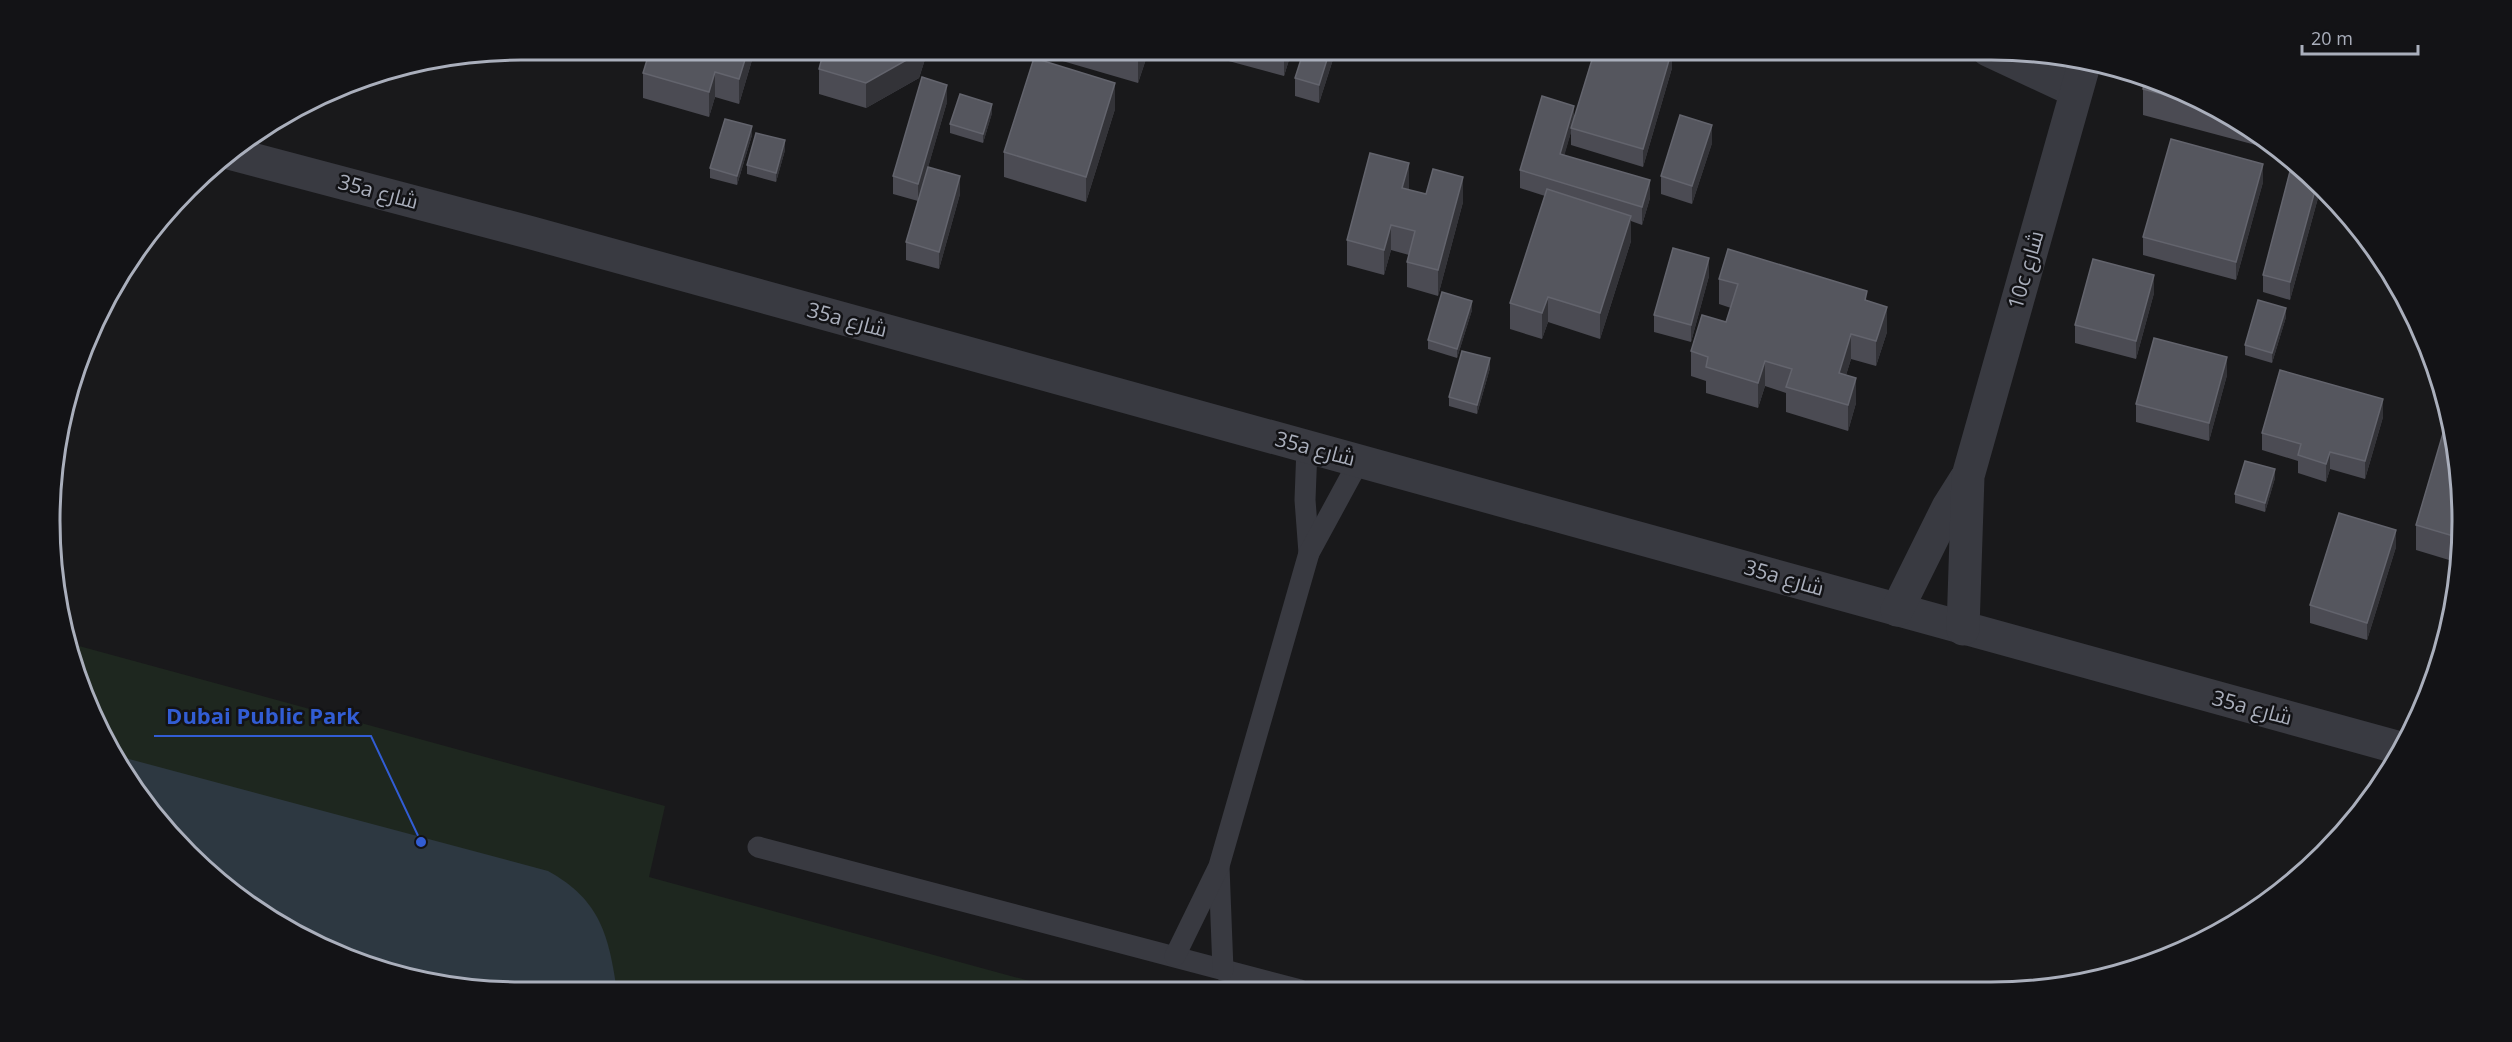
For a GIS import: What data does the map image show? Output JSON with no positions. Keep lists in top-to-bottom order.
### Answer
{
  "streets": {
    "street": ["35a شارع", "10c شارع"]
  },
  "crossings": [
    ["35a شارع", "10c شارع"]
  ],
  "places": ["Dubai Public Park"],
  "scale_bar": "20 m"
}
